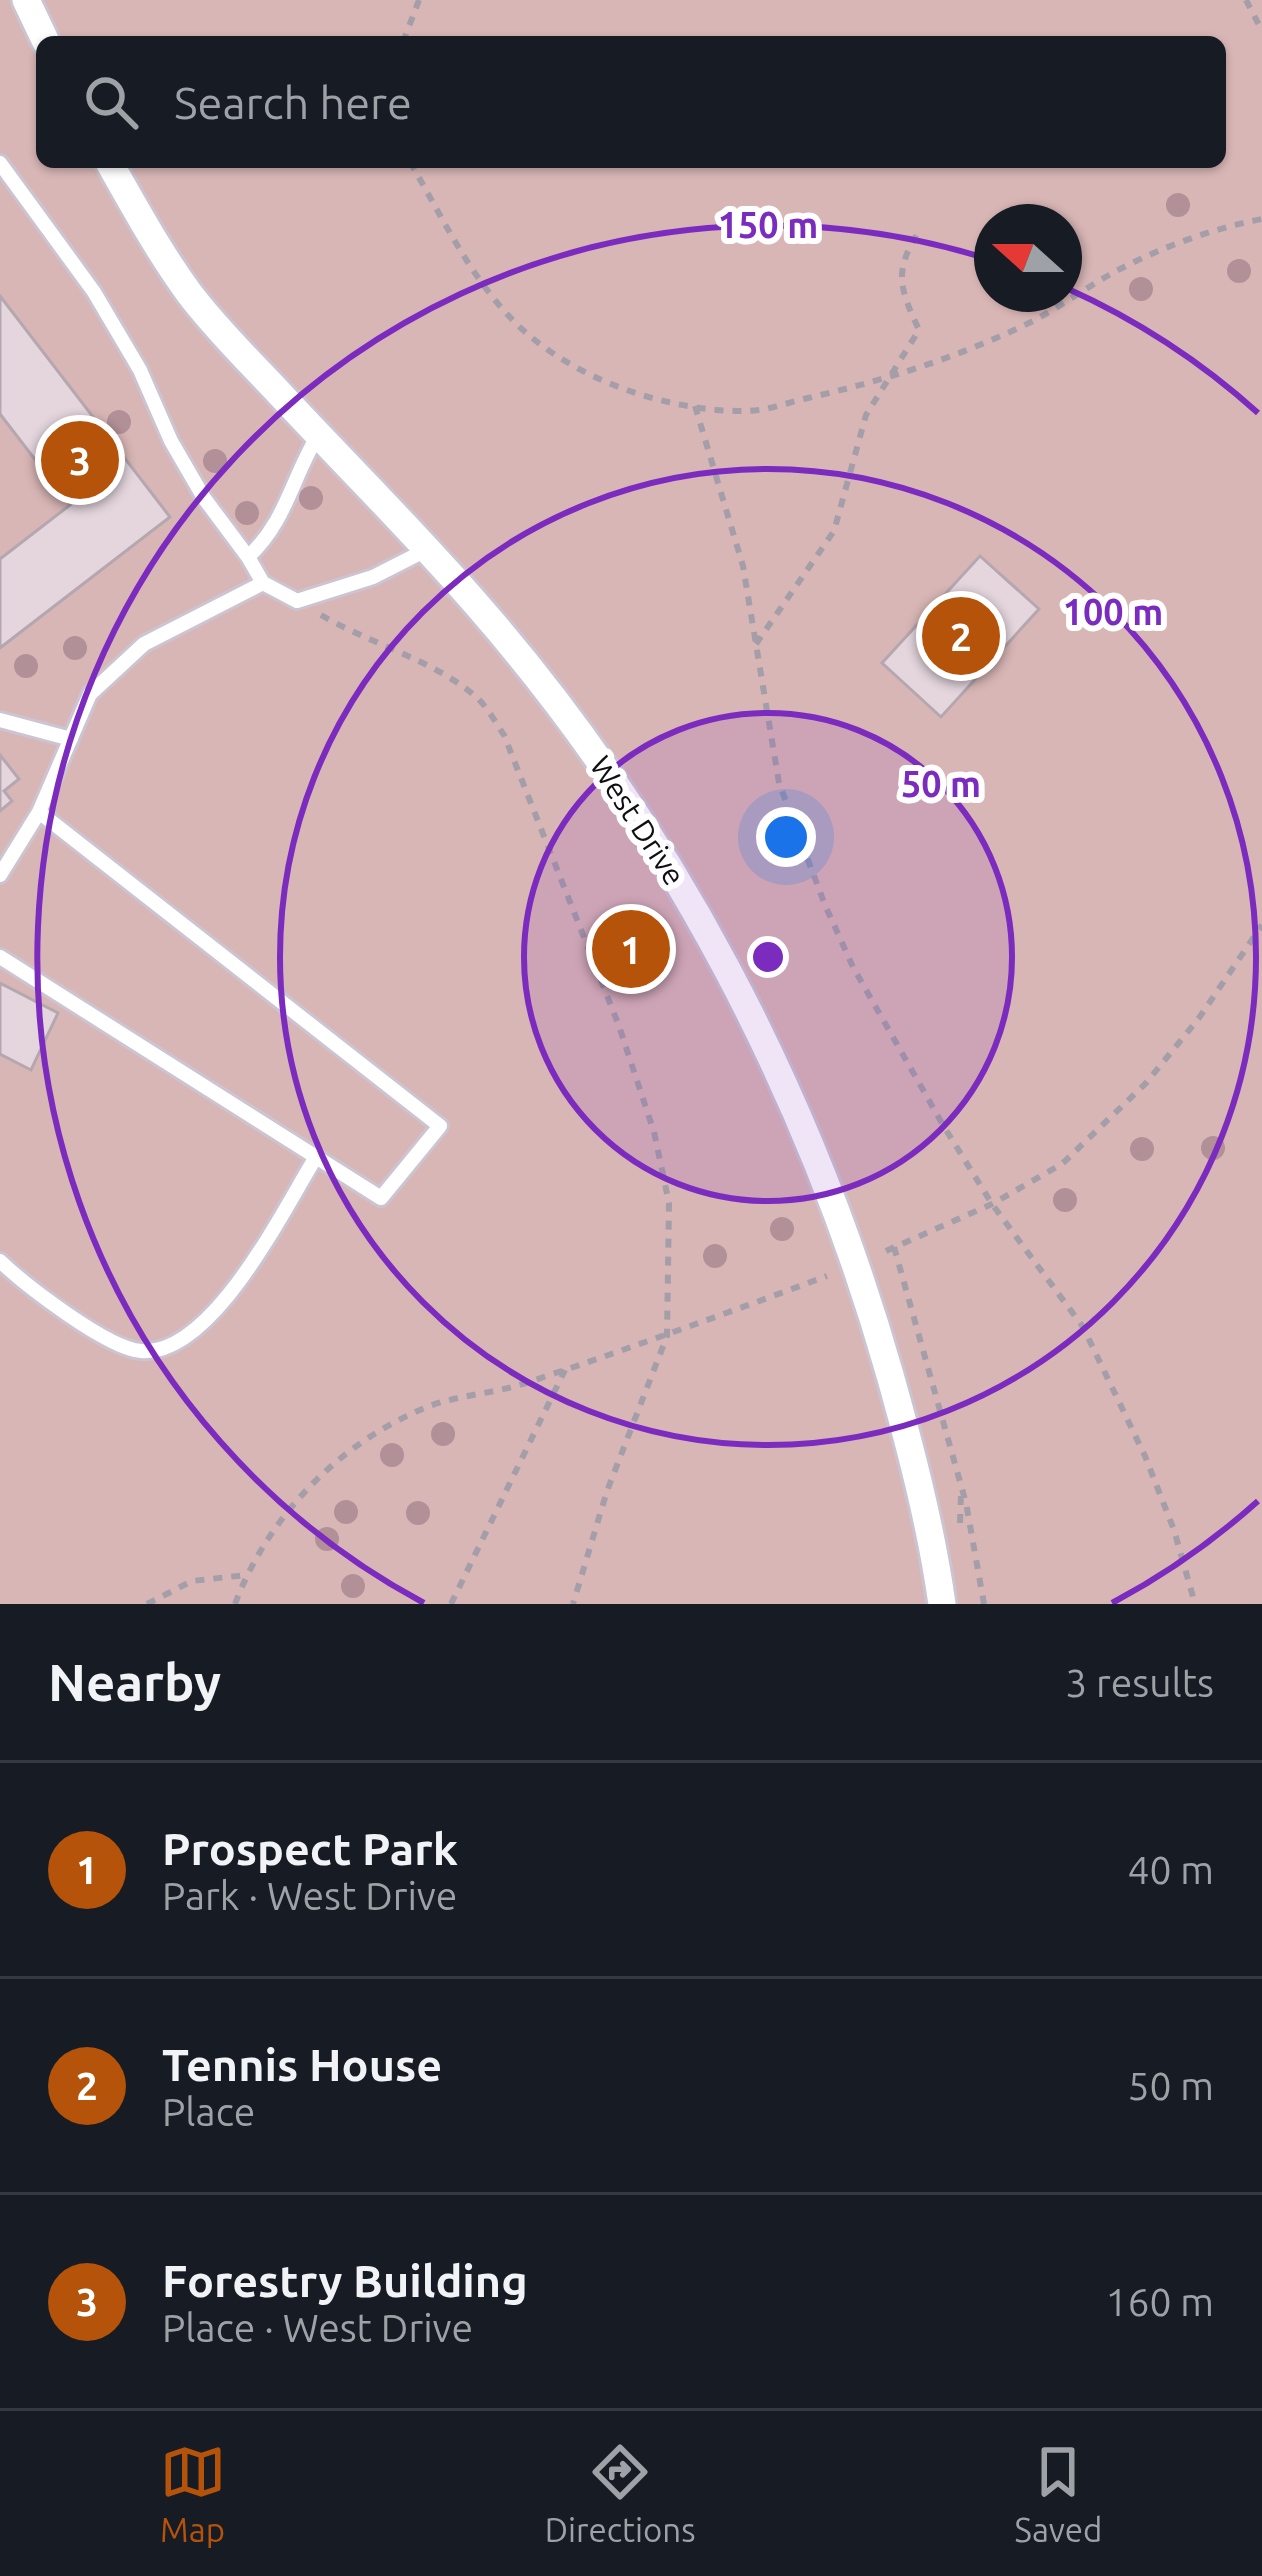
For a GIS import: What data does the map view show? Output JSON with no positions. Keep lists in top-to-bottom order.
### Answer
{
  "streets": {
    "street": ["West Drive"]
  },
  "north": "left",
  "page": {
    "search": "Search here",
    "pins": ["3", "2", "1"],
    "heading": ["Nearby", "3 results"],
    "list": [
      {
        "mark": "1",
        "name": "Prospect Park",
        "note": "Park · West Drive",
        "value": "40 m"
      },
      {
        "mark": "2",
        "name": "Tennis House",
        "note": "Place",
        "value": "50 m"
      },
      {
        "mark": "3",
        "name": "Forestry Building",
        "note": "Place · West Drive",
        "value": "160 m"
      }
    ],
    "nav": ["Map", "Directions", "Saved"]
  },
  "rings": ["150 m", "100 m", "50 m"]
}
